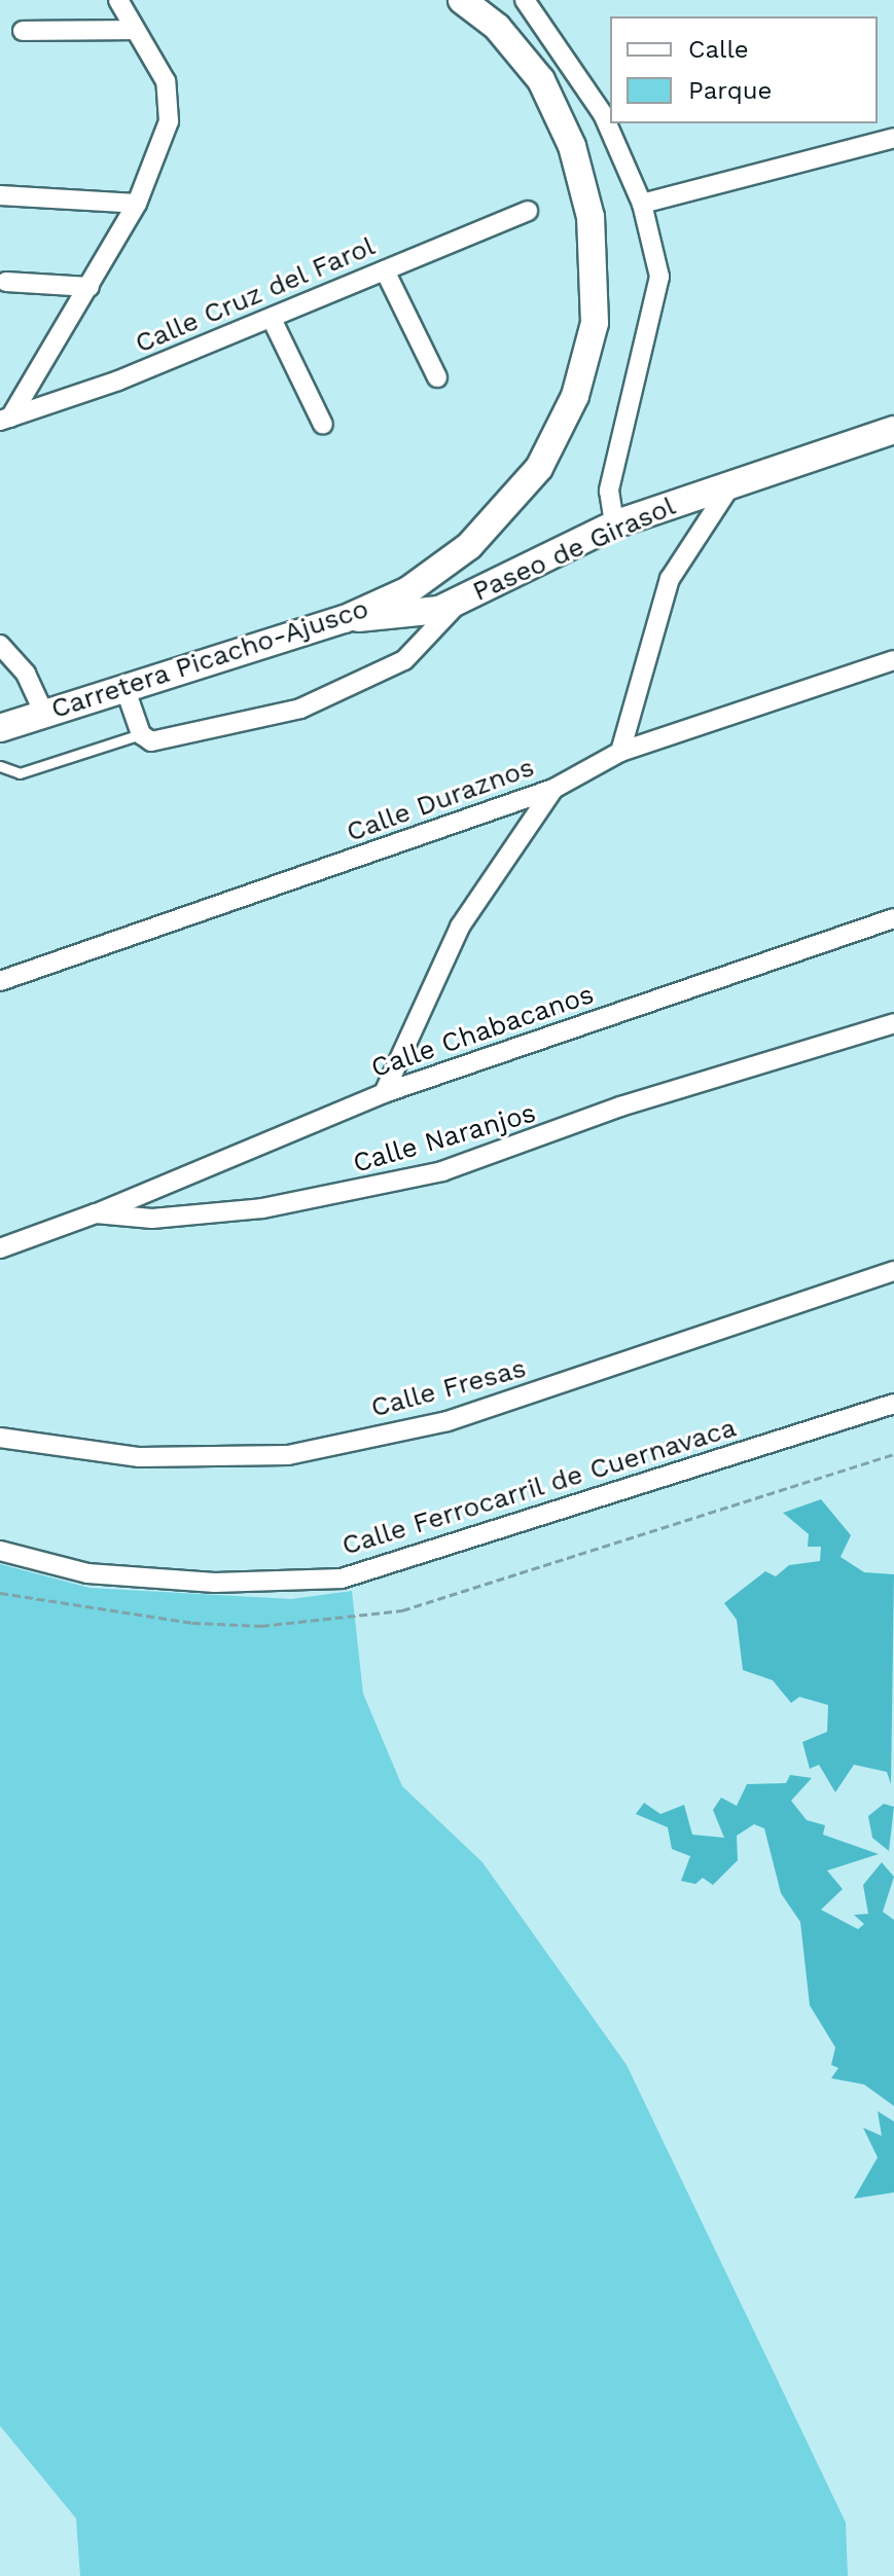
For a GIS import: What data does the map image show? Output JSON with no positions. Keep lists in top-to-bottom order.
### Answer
{
  "streets": {
    "main road": ["Paseo de Girasol", "Carretera Picacho-Ajusco"],
    "street": [
      "Calle Cruz del Farol",
      "Calle Duraznos",
      "Calle Chabacanos",
      "Calle Naranjos",
      "Calle Fresas",
      "Calle Ferrocarril de Cuernavaca"
    ]
  },
  "crossings": [
    ["Paseo de Girasol", "Carretera Picacho-Ajusco"],
    ["Calle Chabacanos", "Calle Naranjos"]
  ],
  "legend": ["Calle", "Parque"]
}
